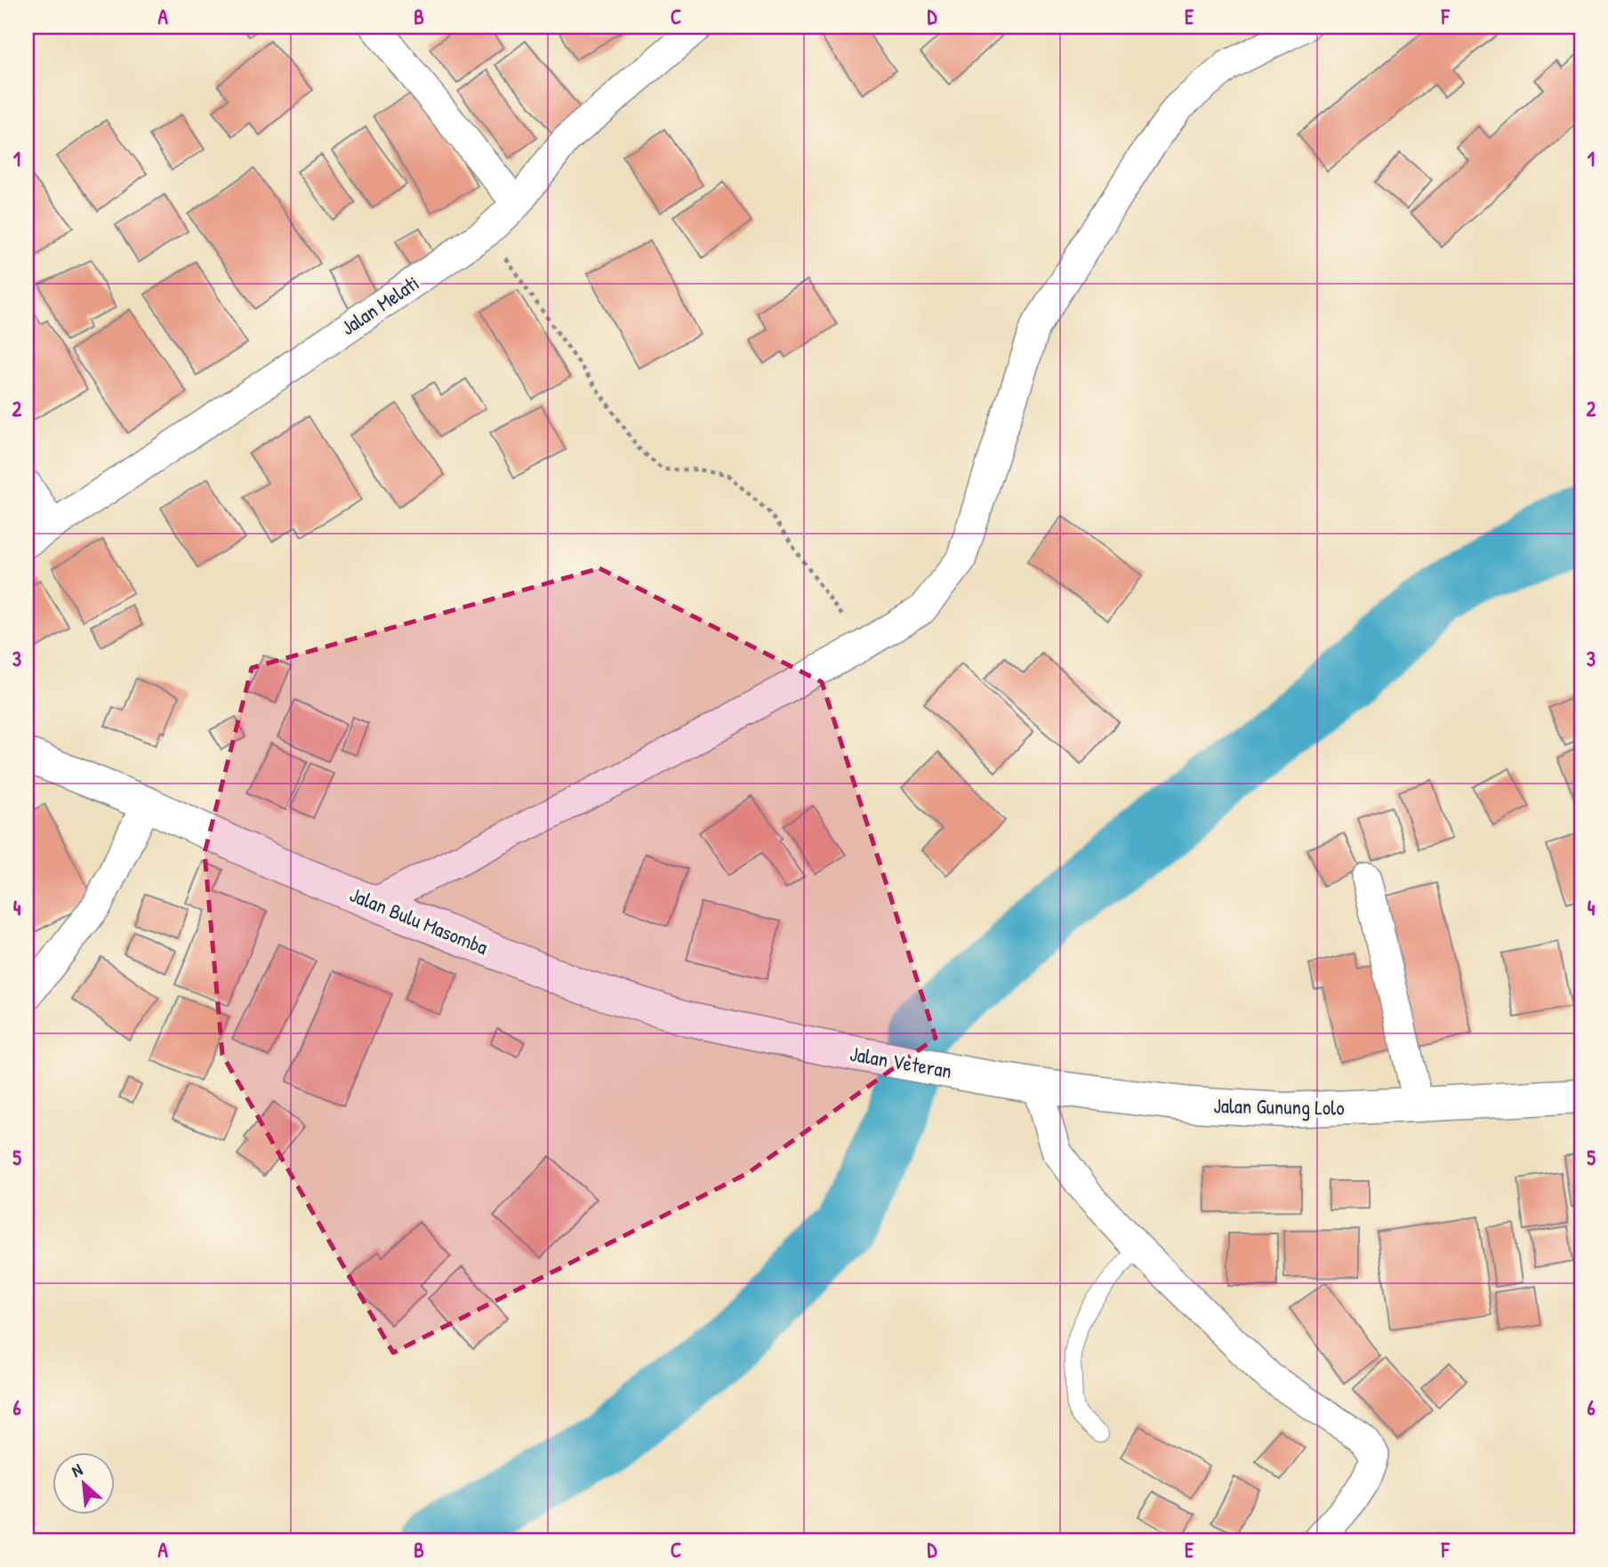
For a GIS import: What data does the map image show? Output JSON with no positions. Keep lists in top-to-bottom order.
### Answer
{
  "streets": {
    "street": [
      "Jalan Melati",
      "Jalan Bulu Masomba",
      "Jalan Veteran",
      "Jalan Gunung Lolo"
    ]
  },
  "crossings": [
    ["Jalan Bulu Masomba", "Jalan Veteran"],
    ["Jalan Veteran", "Jalan Gunung Lolo"]
  ],
  "north": "top left",
  "grid": {
    "columns": [
      "A",
      "B",
      "C",
      "D",
      "E",
      "F"
    ],
    "rows": [
      "1",
      "2",
      "3",
      "4",
      "5",
      "6"
    ]
  }
}
